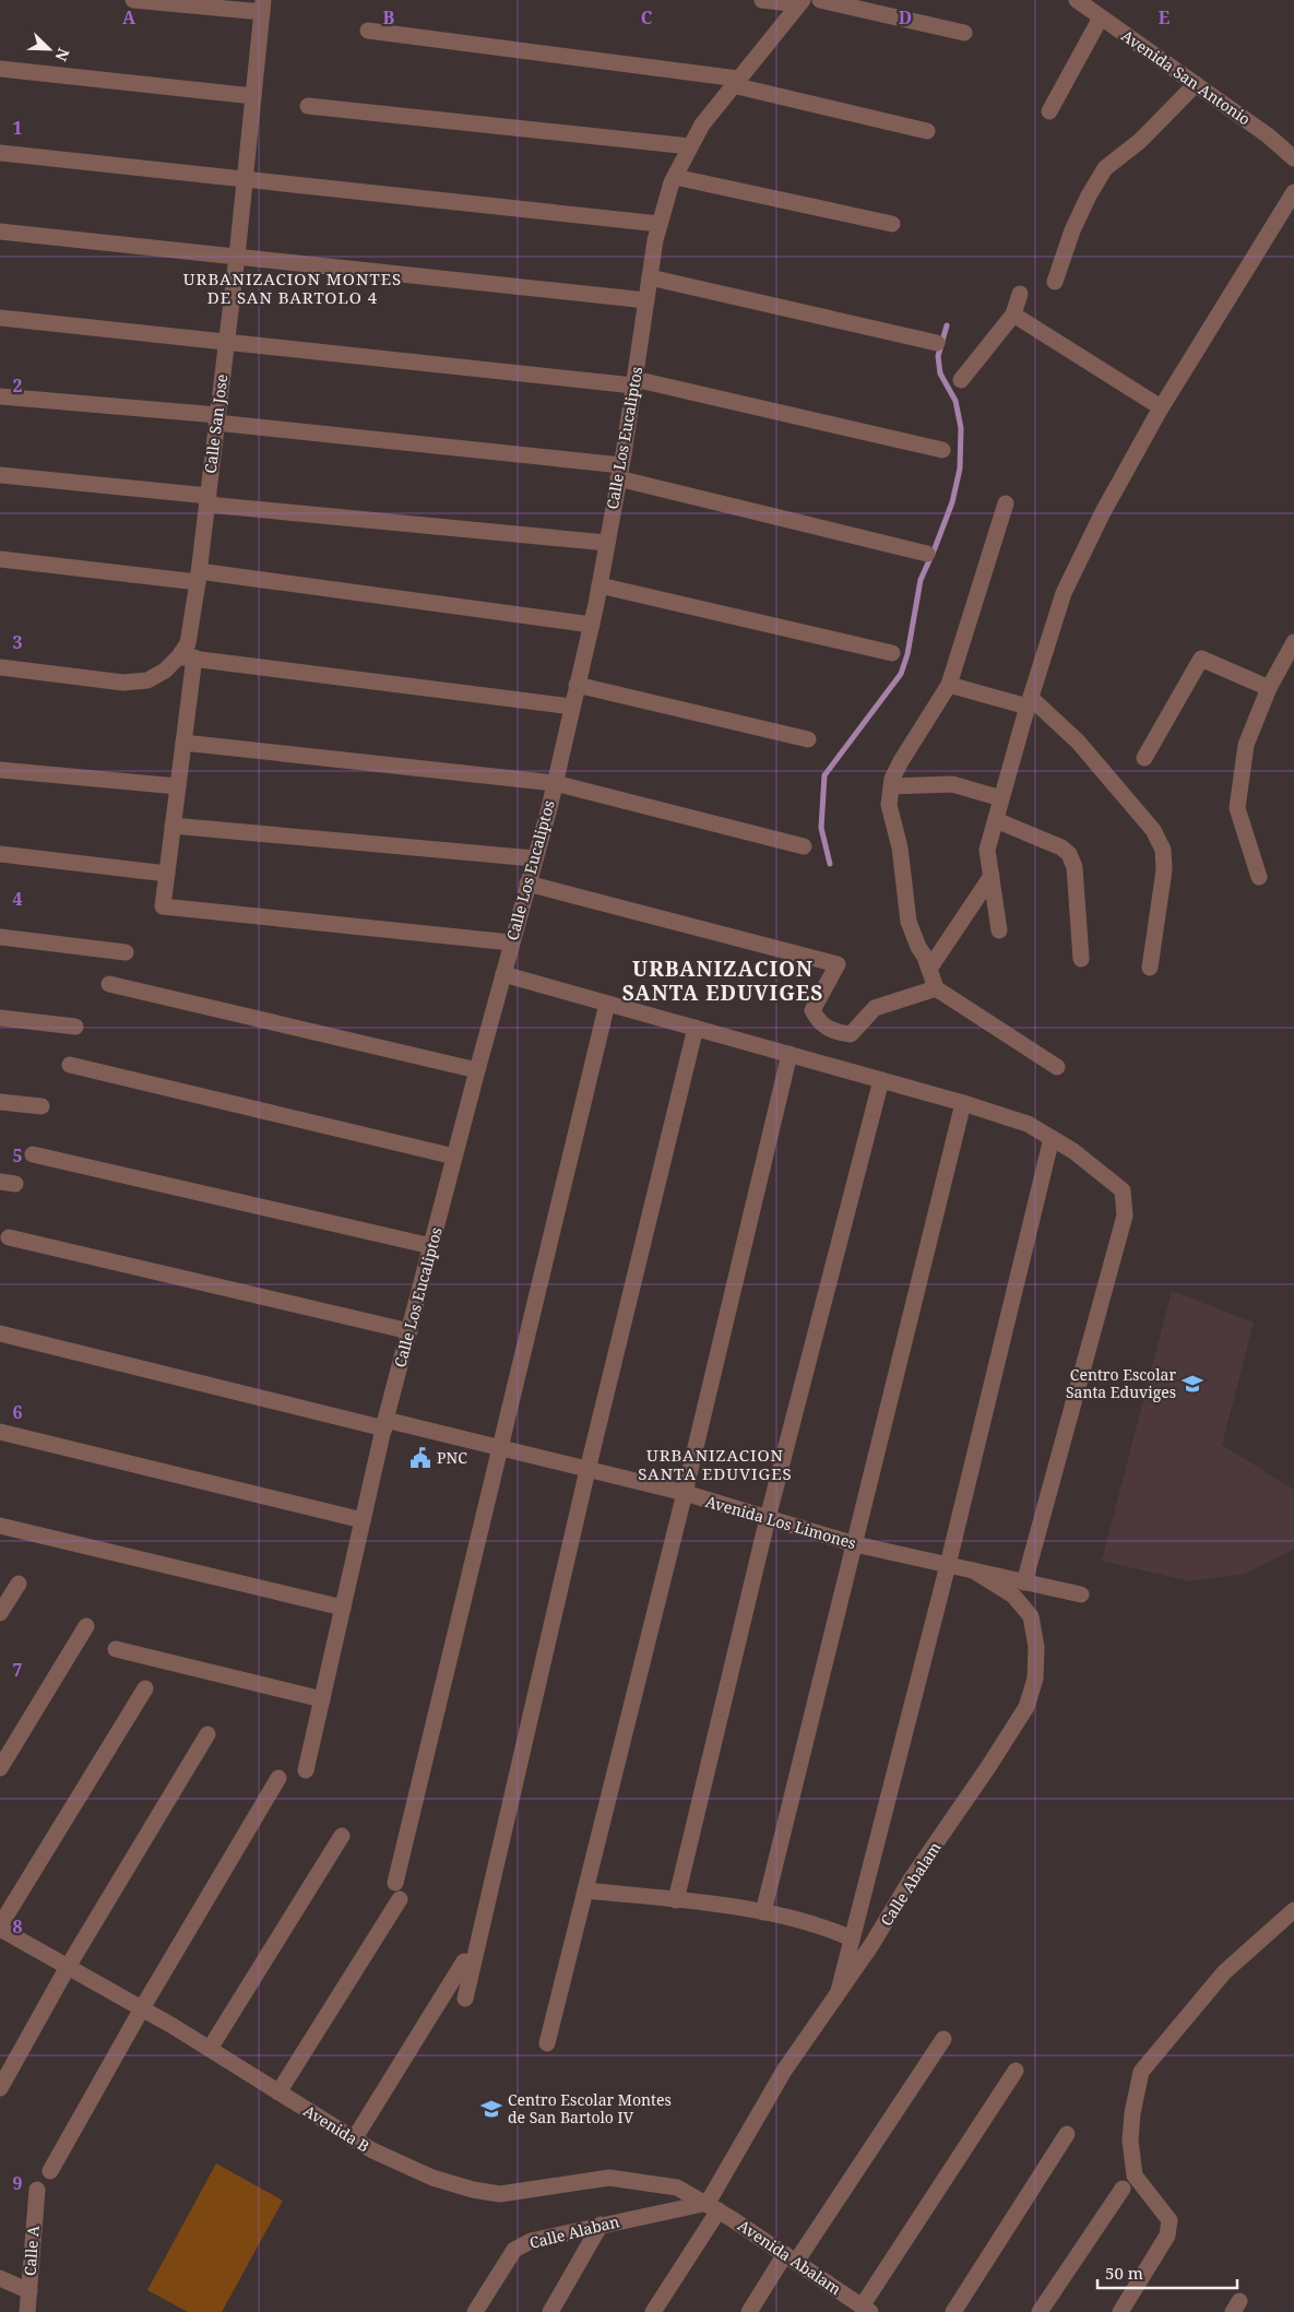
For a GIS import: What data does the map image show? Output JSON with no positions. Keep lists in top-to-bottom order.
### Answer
{
  "streets": {
    "street": [
      "Avenida San Antonio",
      "Calle San Jose",
      "Calle Los Eucaliptos",
      "Avenida Los Limones",
      "Calle Abalam",
      "Avenida B",
      "Calle Alaban",
      "Calle A",
      "Avenida Abalam"
    ]
  },
  "crossings": [
    ["Calle Los Eucaliptos", "Avenida Los Limones"],
    ["Avenida Los Limones", "Calle Abalam"],
    ["Calle Abalam", "Avenida B"],
    ["Calle Abalam", "Calle Alaban"],
    ["Calle Abalam", "Avenida Abalam"],
    ["Avenida B", "Calle Alaban"],
    ["Avenida B", "Avenida Abalam"],
    ["Calle Alaban", "Avenida Abalam"]
  ],
  "districts": ["URBANIZACION MONTES DE SAN BARTOLO 4", "URBANIZACION SANTA EDUVIGES", "URBANIZACION SANTA EDUVIGES"],
  "places": {
    "school or university": ["Centro Escolar Santa Eduviges", "Centro Escolar Montes de San Bartolo IV"],
    "public building": ["PNC"]
  },
  "scale_bar": "50 m",
  "north": "bottom right",
  "grid": {
    "columns": [
      "A",
      "B",
      "C",
      "D",
      "E"
    ],
    "rows": [
      "1",
      "2",
      "3",
      "4",
      "5",
      "6",
      "7",
      "8",
      "9"
    ]
  }
}
